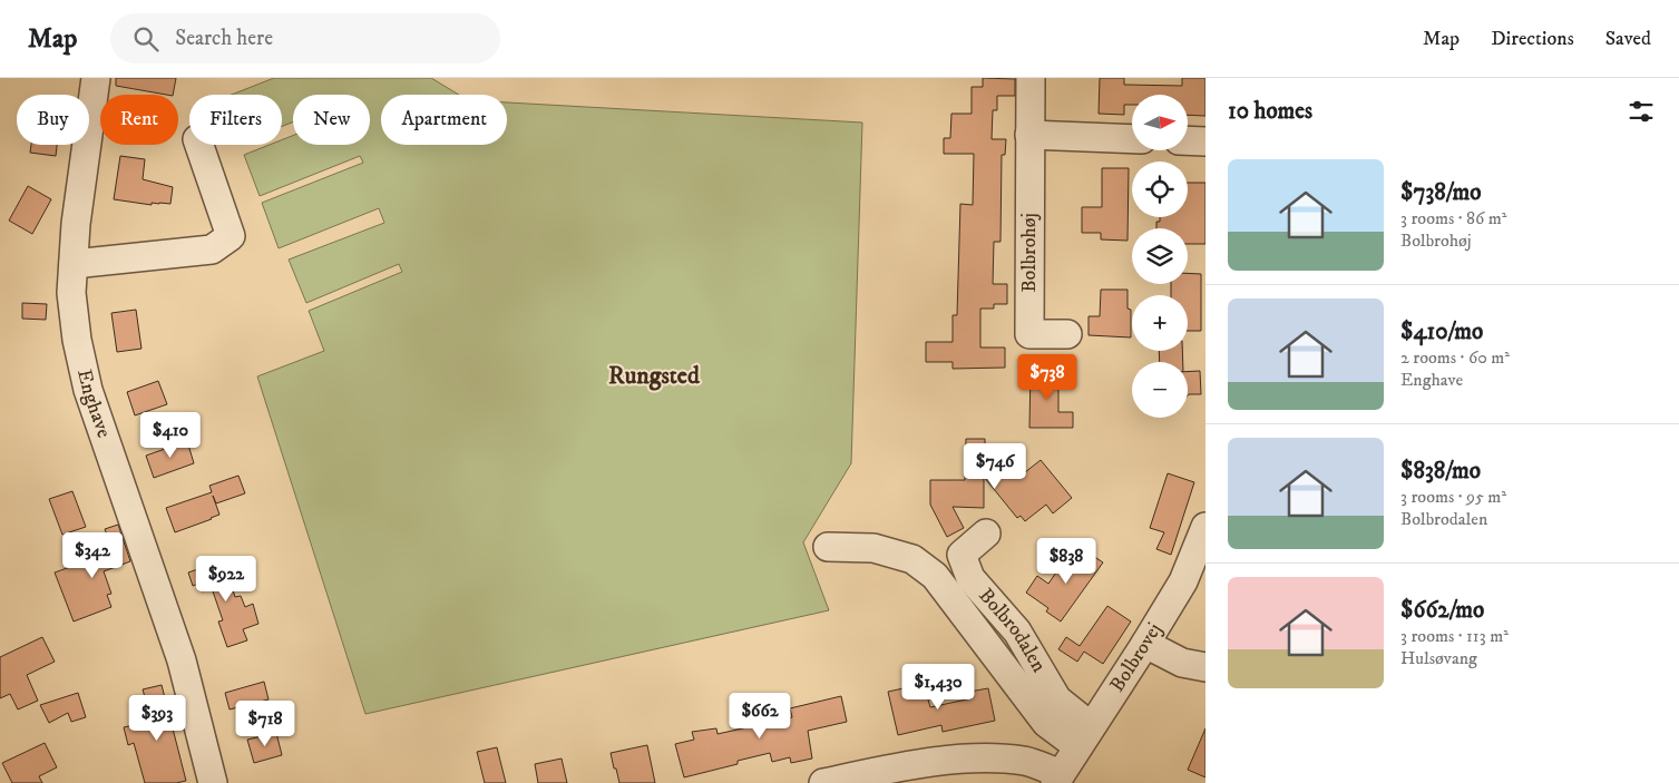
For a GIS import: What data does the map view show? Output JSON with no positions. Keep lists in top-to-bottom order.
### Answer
{
  "streets": {
    "street": [
      "Bolbrohøj",
      "Enghave",
      "Bolbrodalen",
      "Bolbrovej"
    ]
  },
  "crossings": [
    ["Bolbrodalen", "Bolbrovej"]
  ],
  "districts": ["Rungsted"],
  "north": "right",
  "page": {
    "header": "Map",
    "search": "Search here",
    "nav": ["Map", "Directions", "Saved"],
    "heading": "10 homes",
    "map_buttons": ["+", "−"],
    "chip": [
      "Buy",
      "Rent",
      "Filters",
      "New",
      "Apartment"
    ],
    "list": [
      {
        "name": "$738/mo",
        "note": "3 rooms · 86 m² · Bolbrohøj"
      },
      {
        "name": "$410/mo",
        "note": "2 rooms · 60 m² · Enghave"
      },
      {
        "name": "$838/mo",
        "note": "3 rooms · 95 m² · Bolbrodalen"
      },
      {
        "name": "$662/mo",
        "note": "3 rooms · 113 m² · Hulsøvang"
      }
    ],
    "price": [
      "$738",
      "$410",
      "$746",
      "$342",
      "$838",
      "$922",
      "$1,430",
      "$662",
      "$393",
      "$718"
    ]
  }
}
